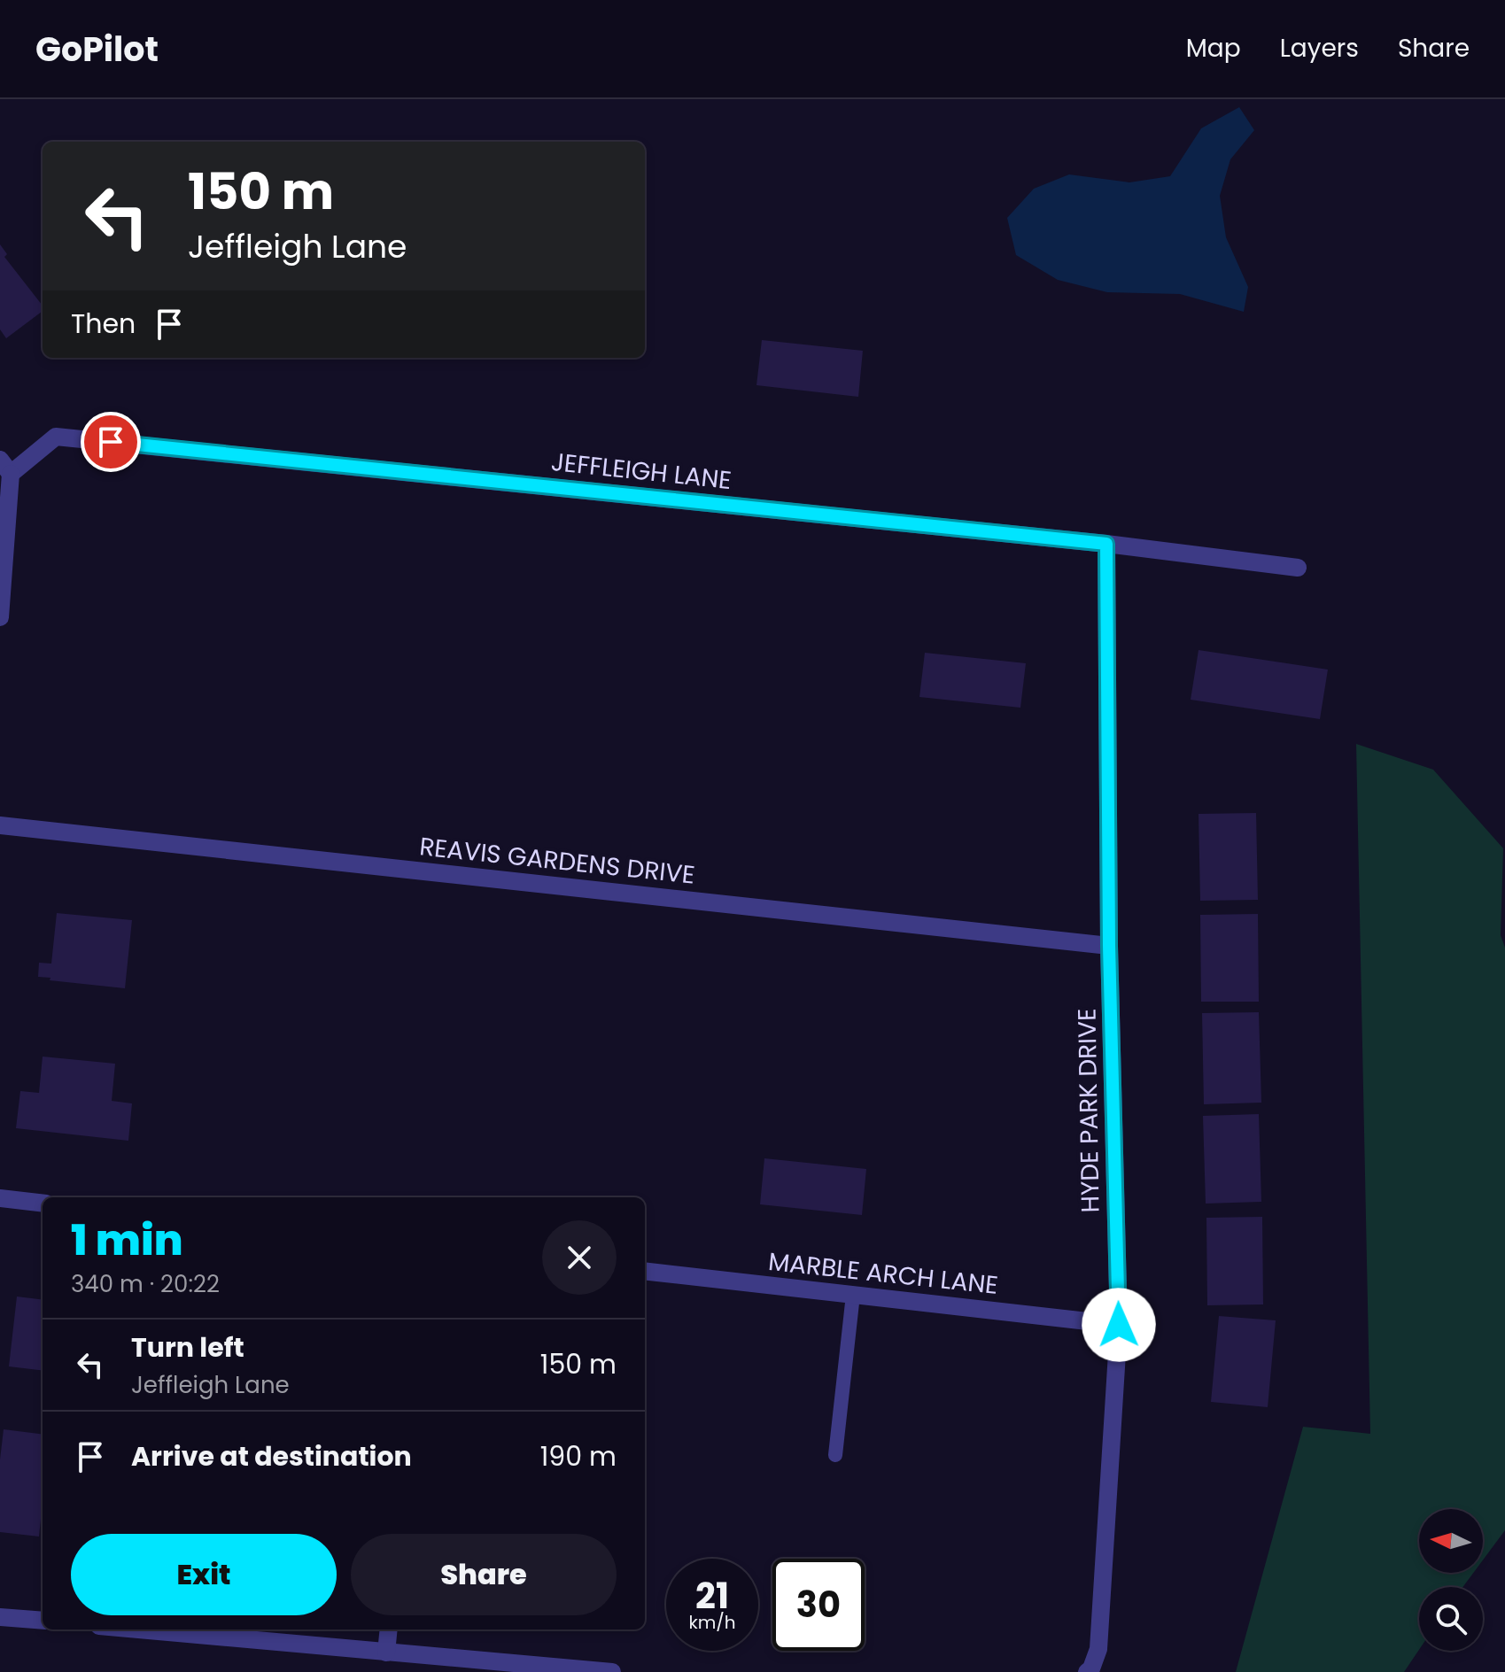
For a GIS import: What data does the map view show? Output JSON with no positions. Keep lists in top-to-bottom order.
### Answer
{
  "streets": {
    "street": [
      "JEFFLEIGH LANE",
      "REAVIS GARDENS DRIVE",
      "HYDE PARK DRIVE",
      "MARBLE ARCH LANE"
    ]
  },
  "crossings": [
    ["JEFFLEIGH LANE", "HYDE PARK DRIVE"],
    ["REAVIS GARDENS DRIVE", "HYDE PARK DRIVE"],
    ["HYDE PARK DRIVE", "MARBLE ARCH LANE"]
  ],
  "north": "left",
  "page": {
    "header": "GoPilot",
    "nav": ["Map", "Layers", "Share"],
    "turn": ["150 m", "Jeffleigh Lane"],
    "then": "Then",
    "heading": ["1 min", "340 m · 20:22"],
    "list": [
      {
        "name": "Turn left",
        "note": "Jeffleigh Lane",
        "value": "150 m"
      },
      {
        "name": "Arrive at destination",
        "value": "190 m"
      }
    ],
    "buttons": ["Exit", "Share"],
    "speed": "21 km/h",
    "limit": "30"
  }
}
